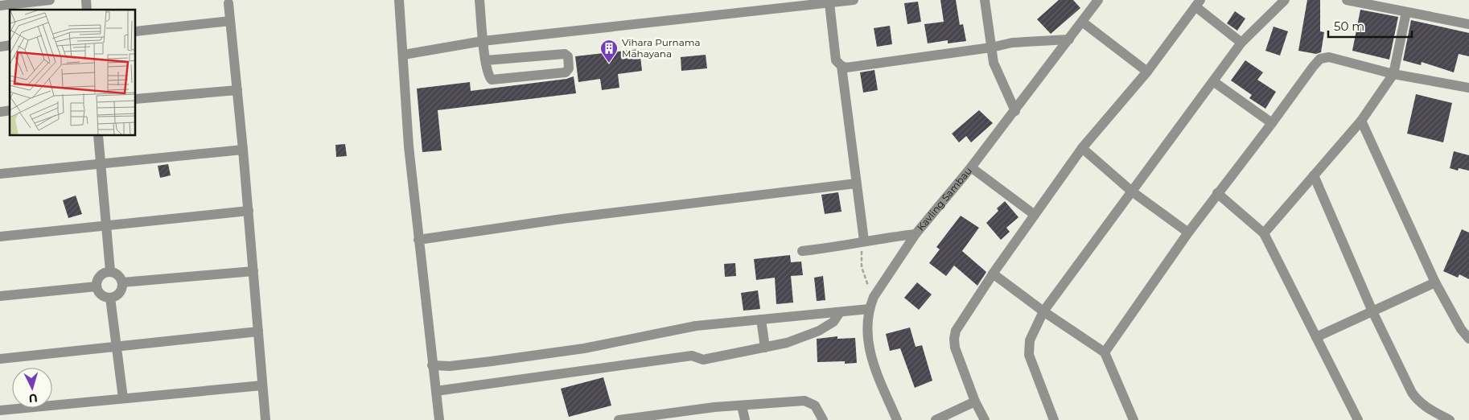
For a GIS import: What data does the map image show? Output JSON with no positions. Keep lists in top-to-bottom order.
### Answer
{
  "streets": {
    "street": ["Kavling Sambau"]
  },
  "places": {
    "building": ["Vihara Purnama Mahayana"]
  },
  "scale_bar": "50 m",
  "north": "bottom"
}
